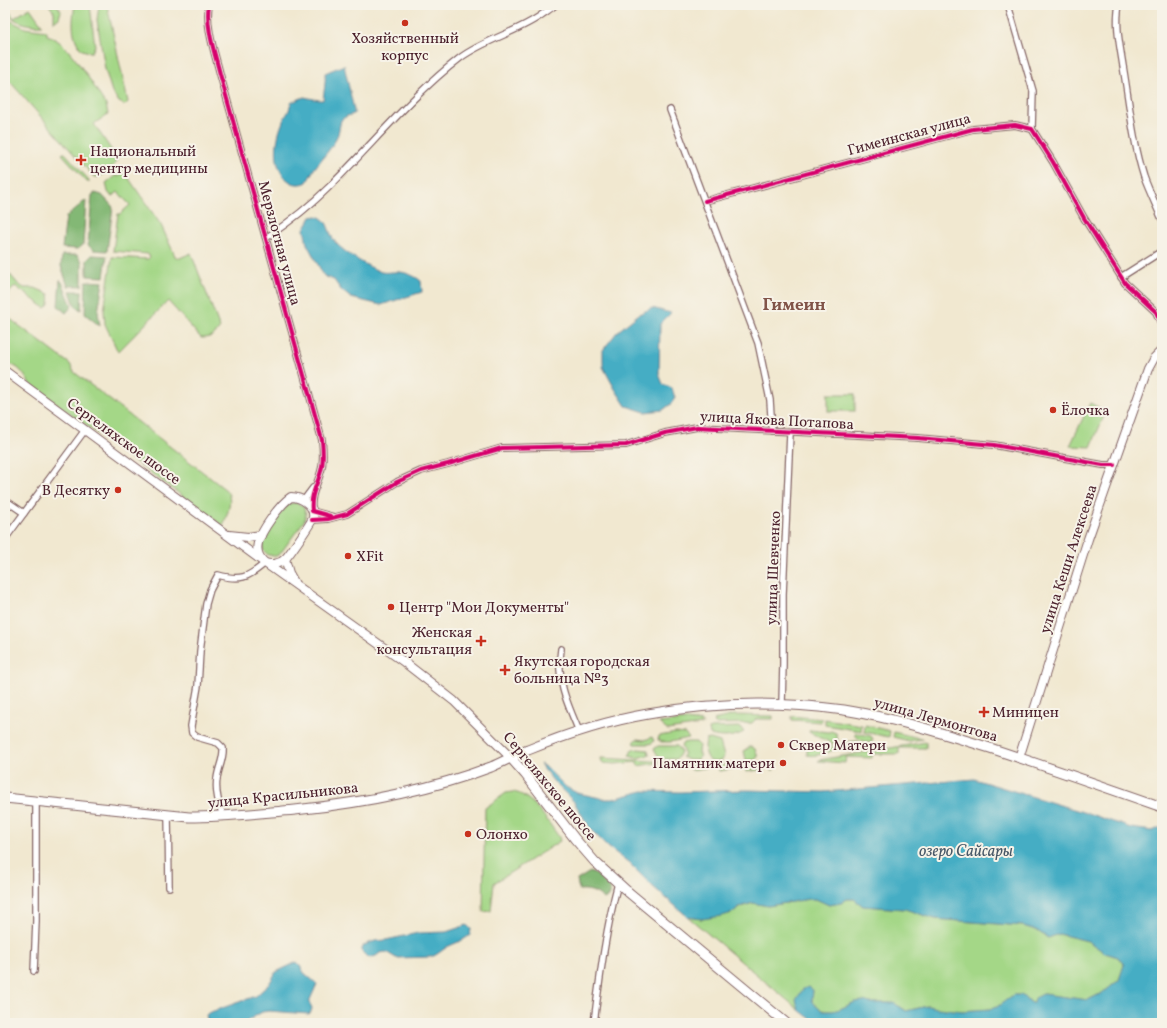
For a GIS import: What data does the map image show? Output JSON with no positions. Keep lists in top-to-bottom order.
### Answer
{
  "streets": {
    "main road": [
      "Сергеляхское шоссе",
      "улица Кеши Алексеева",
      "улица Лермонтова",
      "улица Красильникова"
    ],
    "street": [
      "Гимеинская улица",
      "Мерзлотная улица",
      "улица Якова Потапова",
      "улица Шевченко"
    ]
  },
  "crossings": [
    ["улица Якова Потапова", "улица Кеши Алексеева"],
    ["улица Якова Потапова", "улица Шевченко"],
    ["Сергеляхское шоссе", "улица Лермонтова"],
    ["Сергеляхское шоссе", "улица Красильникова"],
    ["улица Кеши Алексеева", "улица Лермонтова"],
    ["улица Шевченко", "улица Лермонтова"],
    ["улица Лермонтова", "улица Красильникова"]
  ],
  "districts": ["Гимеин"],
  "water": ["озеро Сайсары"],
  "places": {
    "other": [
      "Хозяйственный корпус",
      "Ёлочка",
      "В Десятку",
      "XFit",
      "Центр \"Мои Документы\"",
      "Сквер Матери",
      "Памятник матери",
      "Олонхо"
    ],
    "health": [
      "Национальный центр медицины",
      "Женская консультация",
      "Якутская городская больница №3",
      "Миницен"
    ]
  }
}
